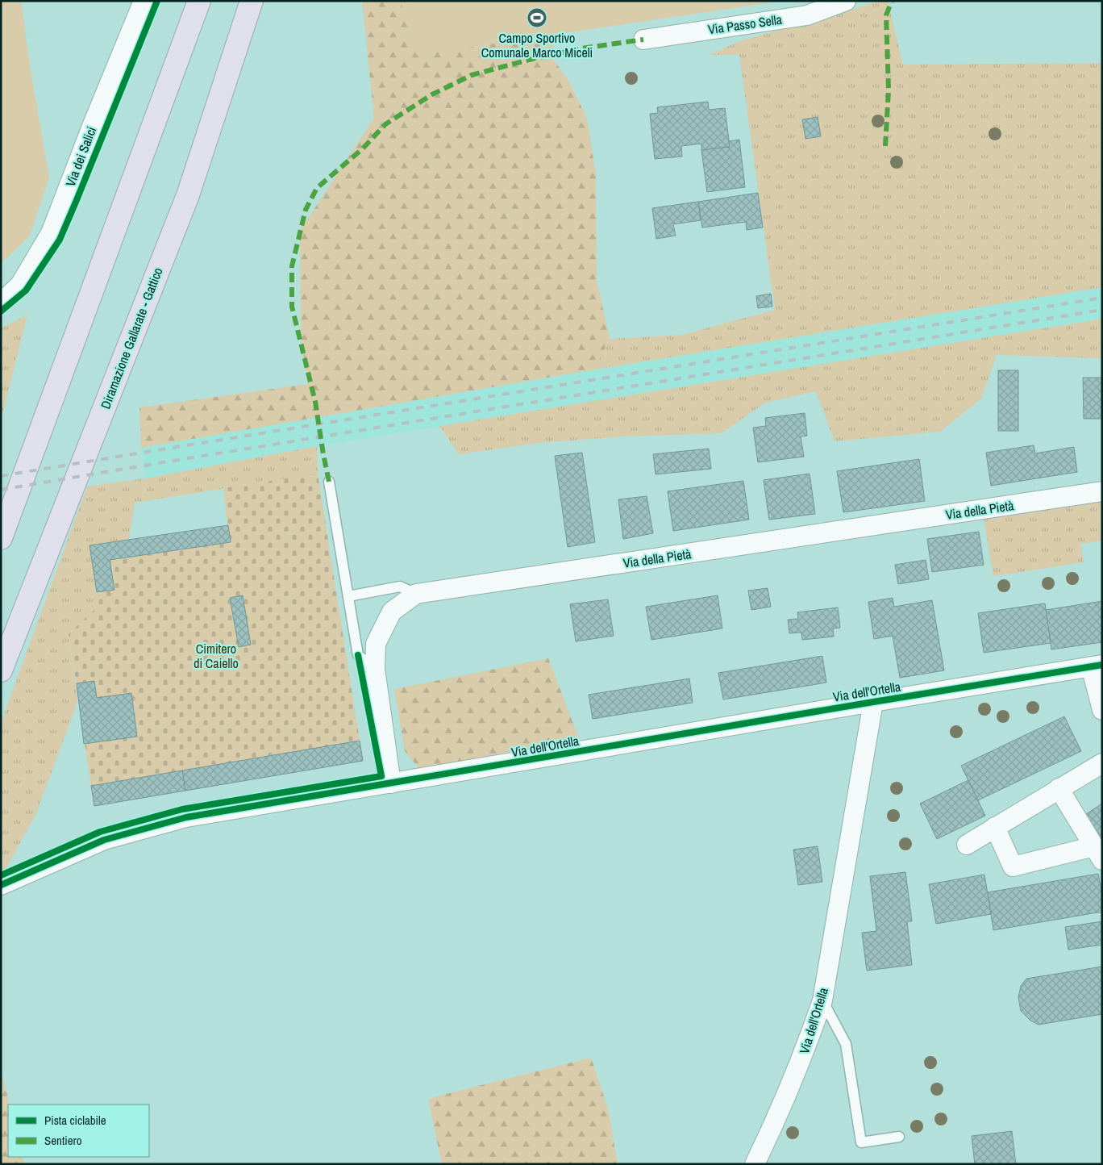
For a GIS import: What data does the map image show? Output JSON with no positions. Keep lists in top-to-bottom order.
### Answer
{
  "streets": {
    "highway": ["Diramazione Gallarate - Gattico"],
    "street": [
      "Via Passo Sella",
      "Via dei Salici",
      "Via della Pietà",
      "Via dell'Ortella"
    ]
  },
  "crossings": [
    ["Via della Pietà", "Via dell'Ortella"]
  ],
  "parks": ["Cimitero di Caiello"],
  "places": {
    "sports": ["Campo Sportivo Comunale Marco Miceli"]
  },
  "legend": ["Pista ciclabile", "Sentiero"]
}
